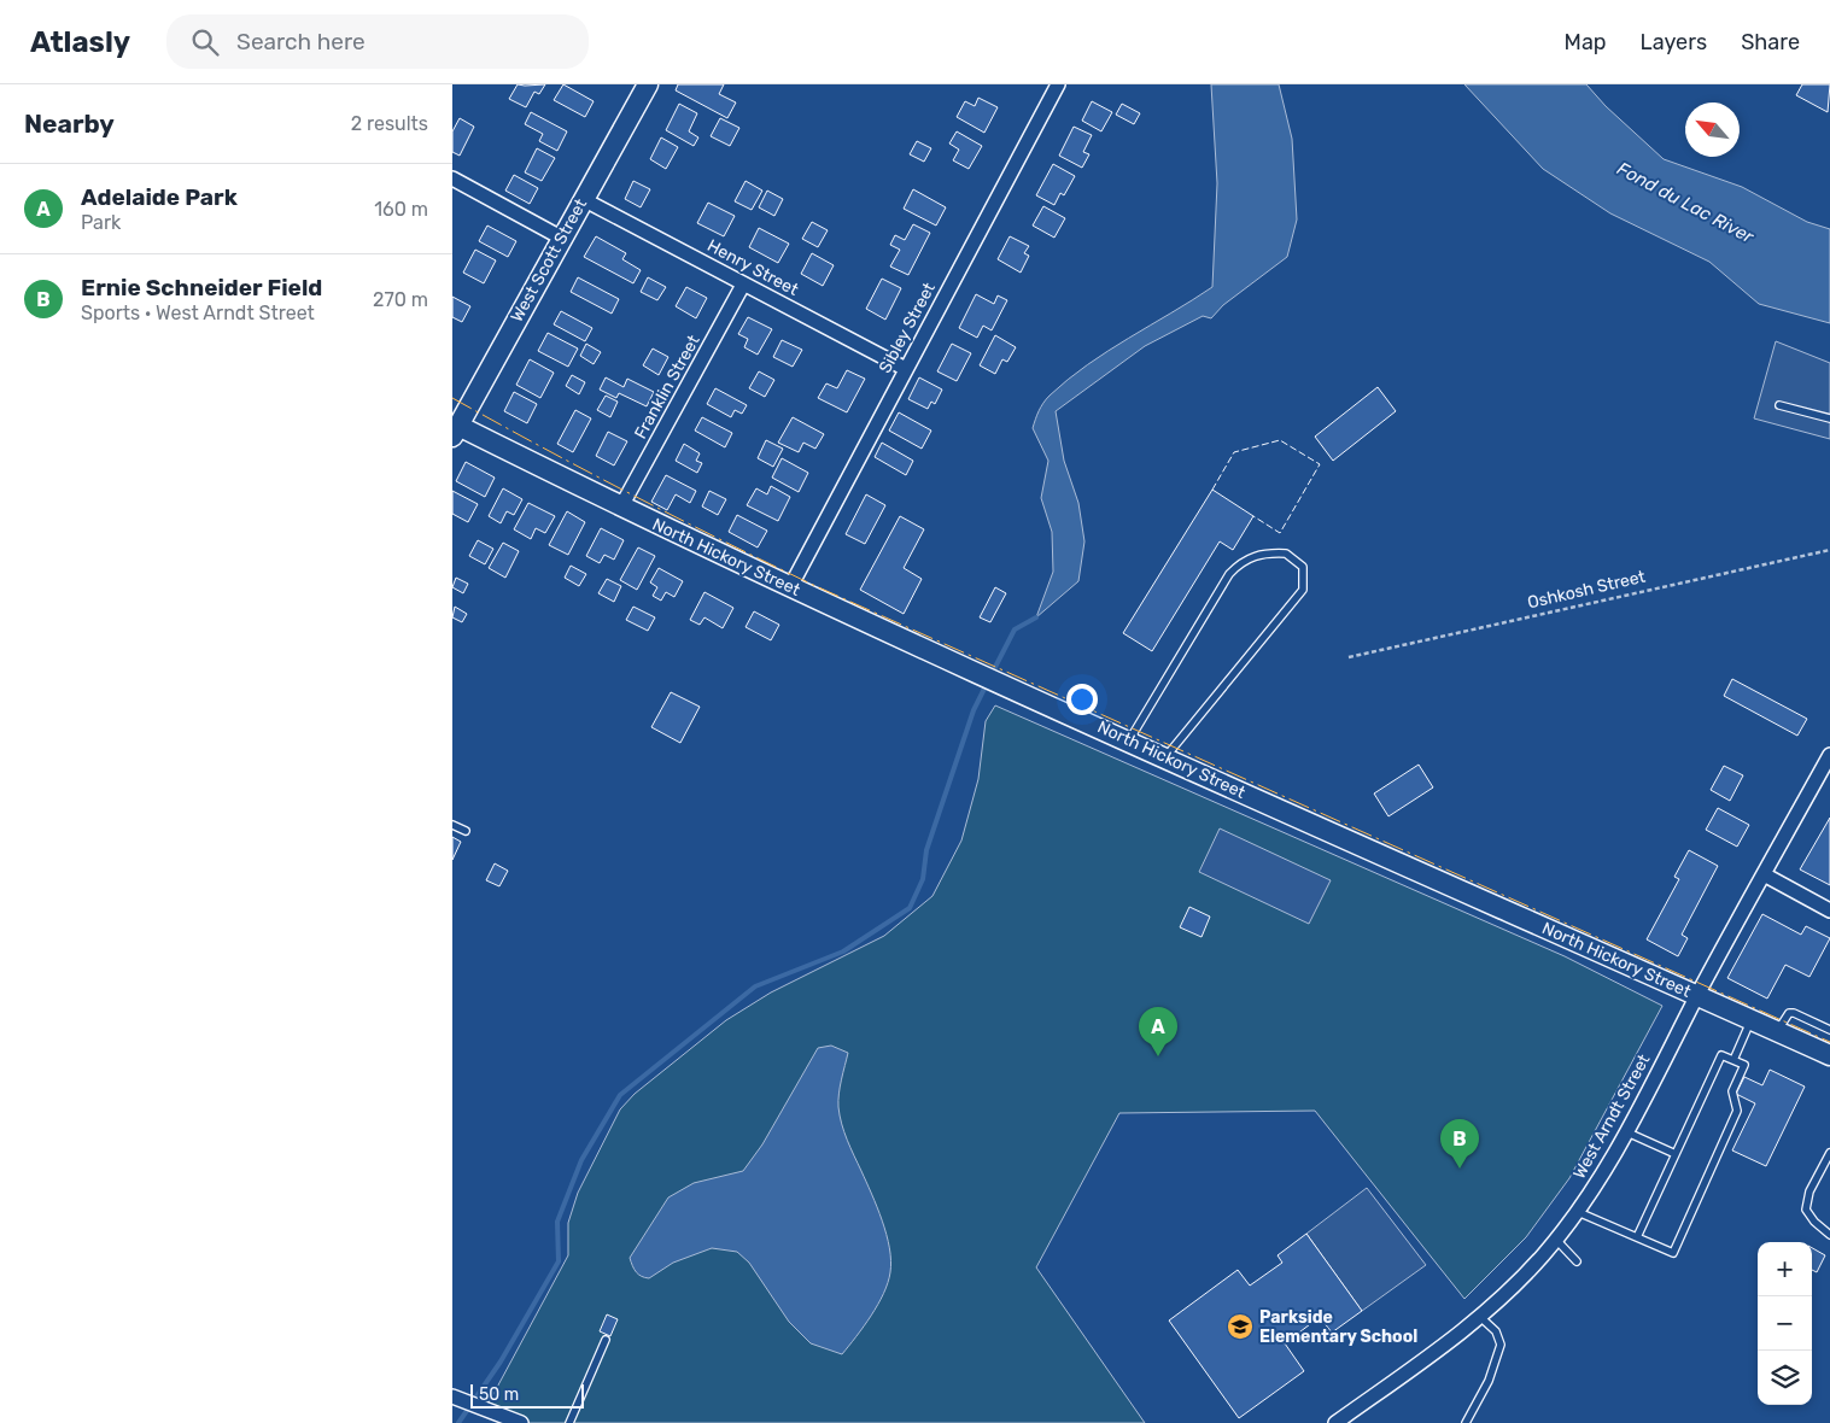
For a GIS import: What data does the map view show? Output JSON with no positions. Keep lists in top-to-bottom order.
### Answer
{
  "streets": {
    "street": [
      "West Scott Street",
      "Henry Street",
      "Sibley Street",
      "Franklin Street",
      "North Hickory Street",
      "West Arndt Street"
    ],
    "path": ["Oshkosh Street"]
  },
  "crossings": [
    ["West Scott Street", "Henry Street"],
    ["West Scott Street", "North Hickory Street"],
    ["Henry Street", "Sibley Street"],
    ["Henry Street", "Franklin Street"],
    ["Sibley Street", "North Hickory Street"],
    ["Franklin Street", "North Hickory Street"],
    ["North Hickory Street", "West Arndt Street"]
  ],
  "water": ["Fond du Lac River"],
  "places": {
    "school or university": ["Parkside Elementary School"]
  },
  "scale_bar": "50 m",
  "north": "top left",
  "page": {
    "header": "Atlasly",
    "search": "Search here",
    "nav": ["Map", "Layers", "Share"],
    "heading": ["Nearby", "2 results"],
    "list": [
      {
        "mark": "A",
        "name": "Adelaide Park",
        "note": "Park",
        "value": "160 m"
      },
      {
        "mark": "B",
        "name": "Ernie Schneider Field",
        "note": "Sports · West Arndt Street",
        "value": "270 m"
      }
    ],
    "pins": ["A", "B"],
    "map_buttons": ["+", "−"],
    "scale": "50 m"
  }
}
